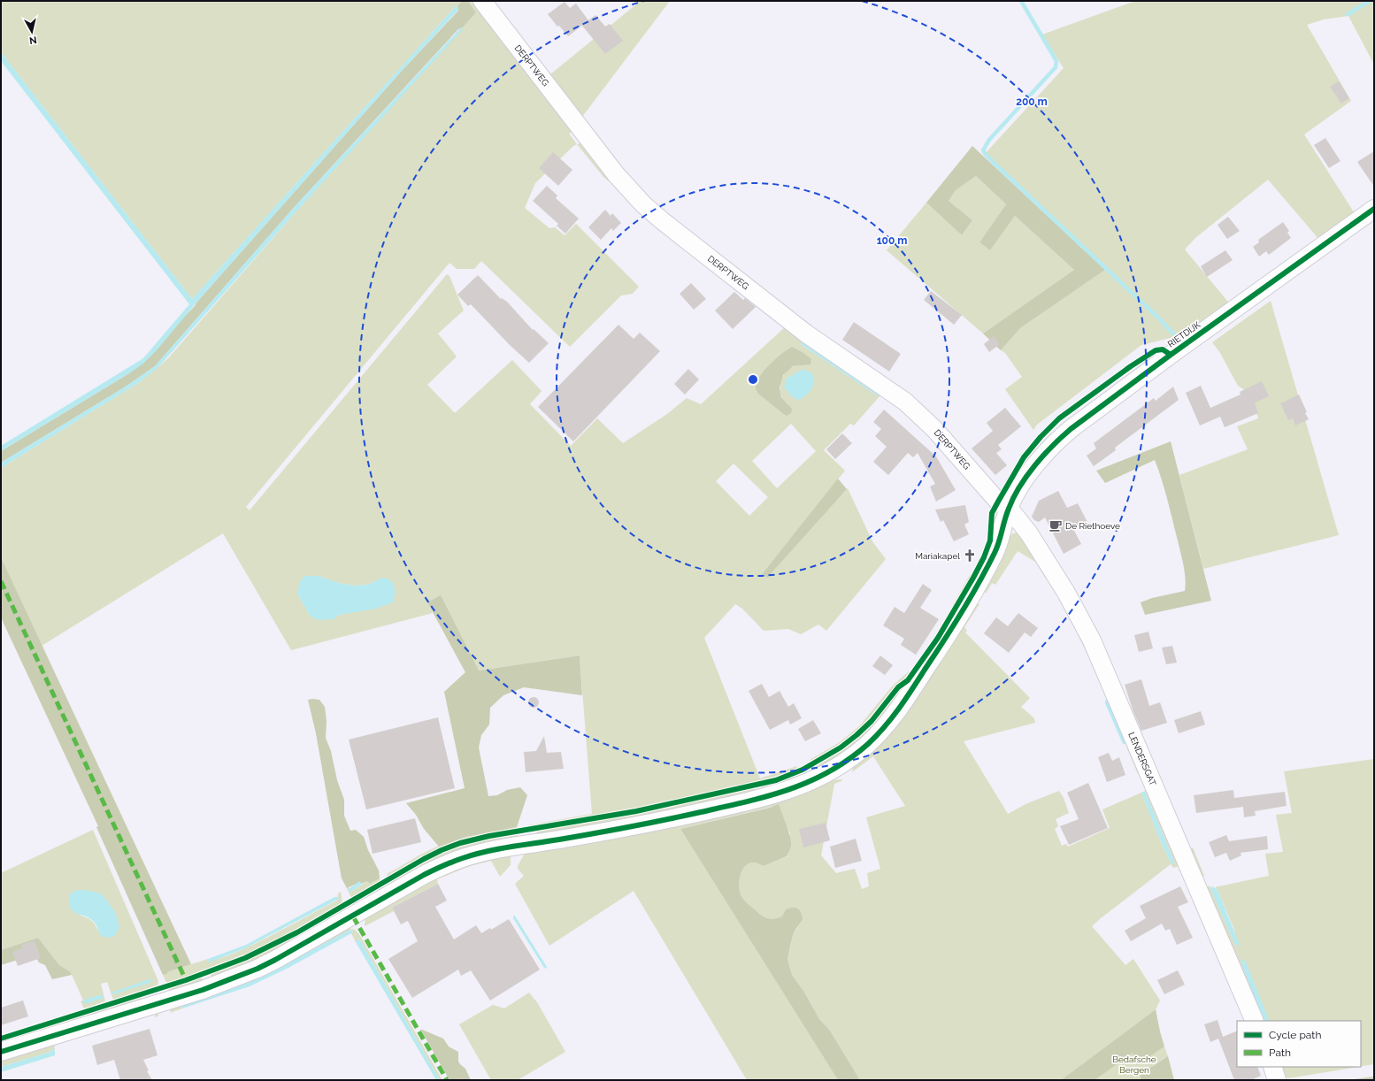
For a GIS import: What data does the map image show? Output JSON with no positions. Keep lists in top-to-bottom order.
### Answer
{
  "streets": {
    "street": ["DERPTWEG", "RIETDIJK", "LENDERSGAT"]
  },
  "crossings": [
    ["DERPTWEG", "RIETDIJK"],
    ["DERPTWEG", "LENDERSGAT"],
    ["RIETDIJK", "LENDERSGAT"]
  ],
  "parks": ["Bedafsche Bergen"],
  "places": {
    "cafe": ["De Riethoeve"],
    "church": ["Mariakapel"]
  },
  "legend": ["Cycle path", "Path"],
  "north": "bottom",
  "rings": ["200 m", "100 m"]
}
